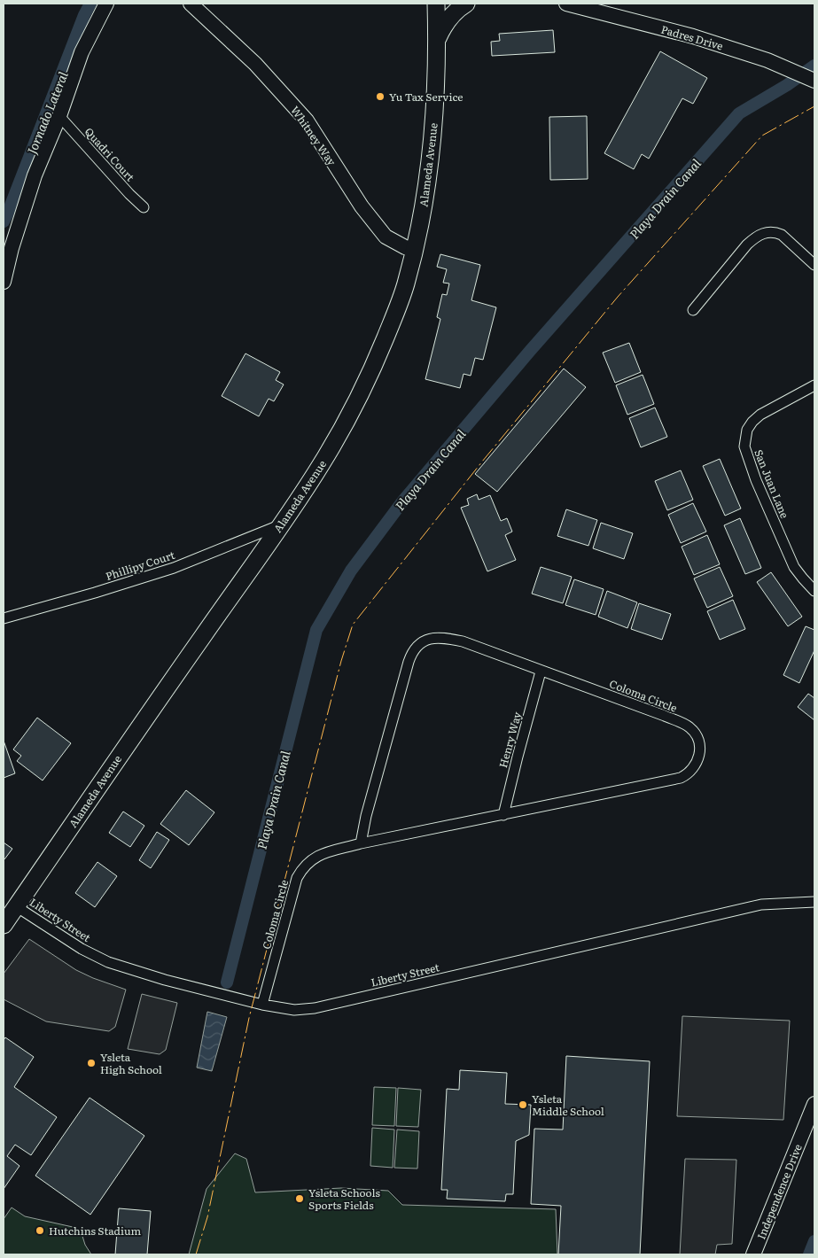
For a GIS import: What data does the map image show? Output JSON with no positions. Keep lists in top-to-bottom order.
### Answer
{
  "streets": {
    "main road": ["Alameda Avenue"],
    "street": [
      "Padres Drive",
      "Whitney Way",
      "Quadri Court",
      "San Juan Lane",
      "Phillipy Court",
      "Coloma Circle",
      "Henry Way",
      "Liberty Street",
      "Independence Drive"
    ]
  },
  "crossings": [
    ["Whitney Way", "Alameda Avenue"],
    ["Alameda Avenue", "Phillipy Court"],
    ["Alameda Avenue", "Liberty Street"],
    ["Coloma Circle", "Henry Way"],
    ["Coloma Circle", "Liberty Street"]
  ],
  "water": ["Jornado Lateral", "Playa Drain Canal"],
  "places": [
    "Yu Tax Service",
    "Ysleta High School",
    "Ysleta Middle School",
    "Ysleta Schools Sports Fields",
    "Hutchins Stadium"
  ]
}
